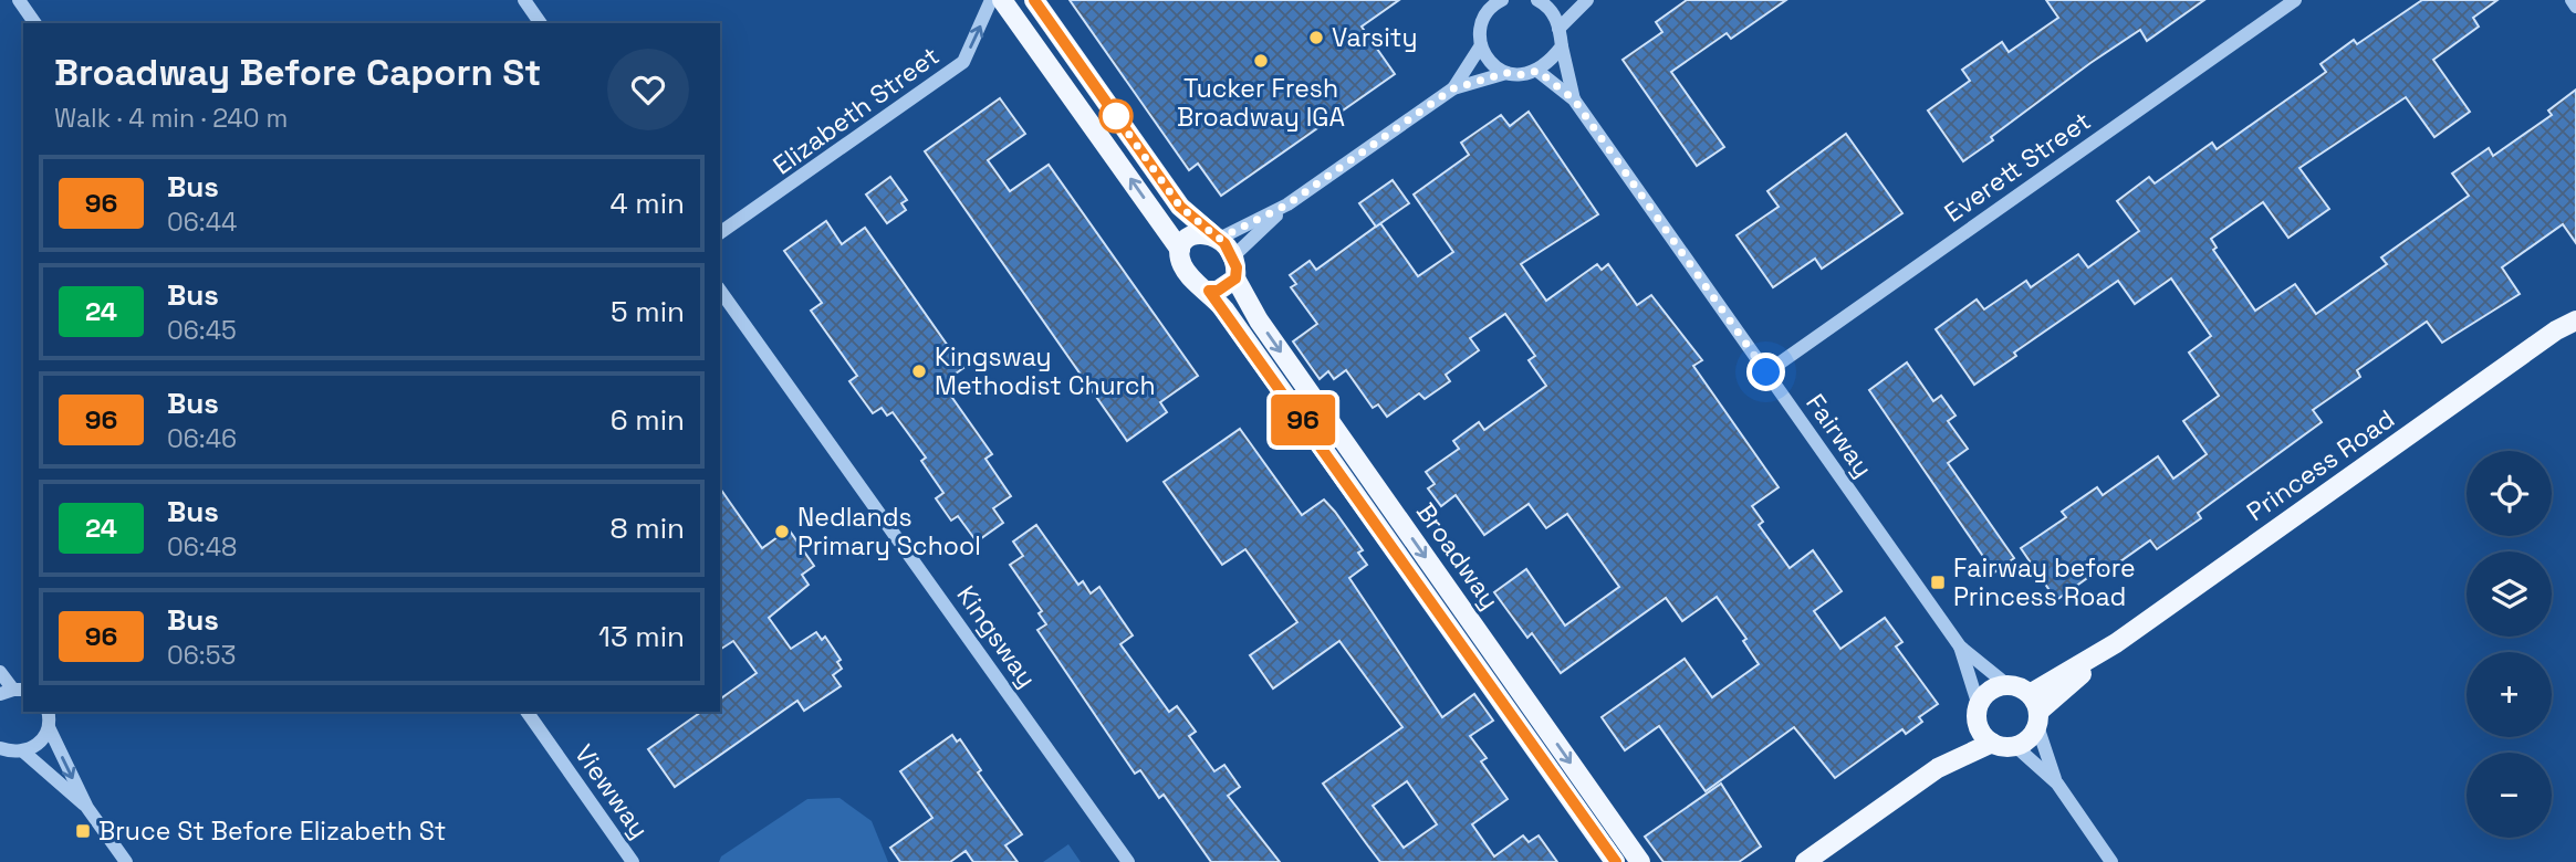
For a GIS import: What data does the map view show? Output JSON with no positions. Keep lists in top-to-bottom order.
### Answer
{
  "streets": {
    "main road": ["Princess Road", "Broadway"],
    "street": [
      "Elizabeth Street",
      "Everett Street",
      "Fairway",
      "Kingsway",
      "Viewway"
    ]
  },
  "crossings": [
    ["Everett Street", "Fairway"],
    ["Fairway", "Princess Road"]
  ],
  "one_way": ["Elizabeth Street"],
  "places": {
    "other": [
      "Varsity",
      "Tucker Fresh Broadway IGA",
      "Kingsway Methodist Church",
      "Nedlands Primary School"
    ],
    "transit": ["Fairway before Princess Road", "Bruce St Before Elizabeth St"]
  },
  "lines": ["bus line 96"],
  "page": {
    "on_map": "96",
    "heading": ["Broadway Before Caporn St", "Walk · 4 min · 240 m"],
    "list": [
      {
        "mark": "96",
        "name": "Bus",
        "note": "06:44",
        "value": "4 min"
      },
      {
        "mark": "24",
        "name": "Bus",
        "note": "06:45",
        "value": "5 min"
      },
      {
        "mark": "96",
        "name": "Bus",
        "note": "06:46",
        "value": "6 min"
      },
      {
        "mark": "24",
        "name": "Bus",
        "note": "06:48",
        "value": "8 min"
      },
      {
        "mark": "96",
        "name": "Bus",
        "note": "06:53",
        "value": "13 min"
      }
    ],
    "map_buttons": ["+", "−"]
  }
}
